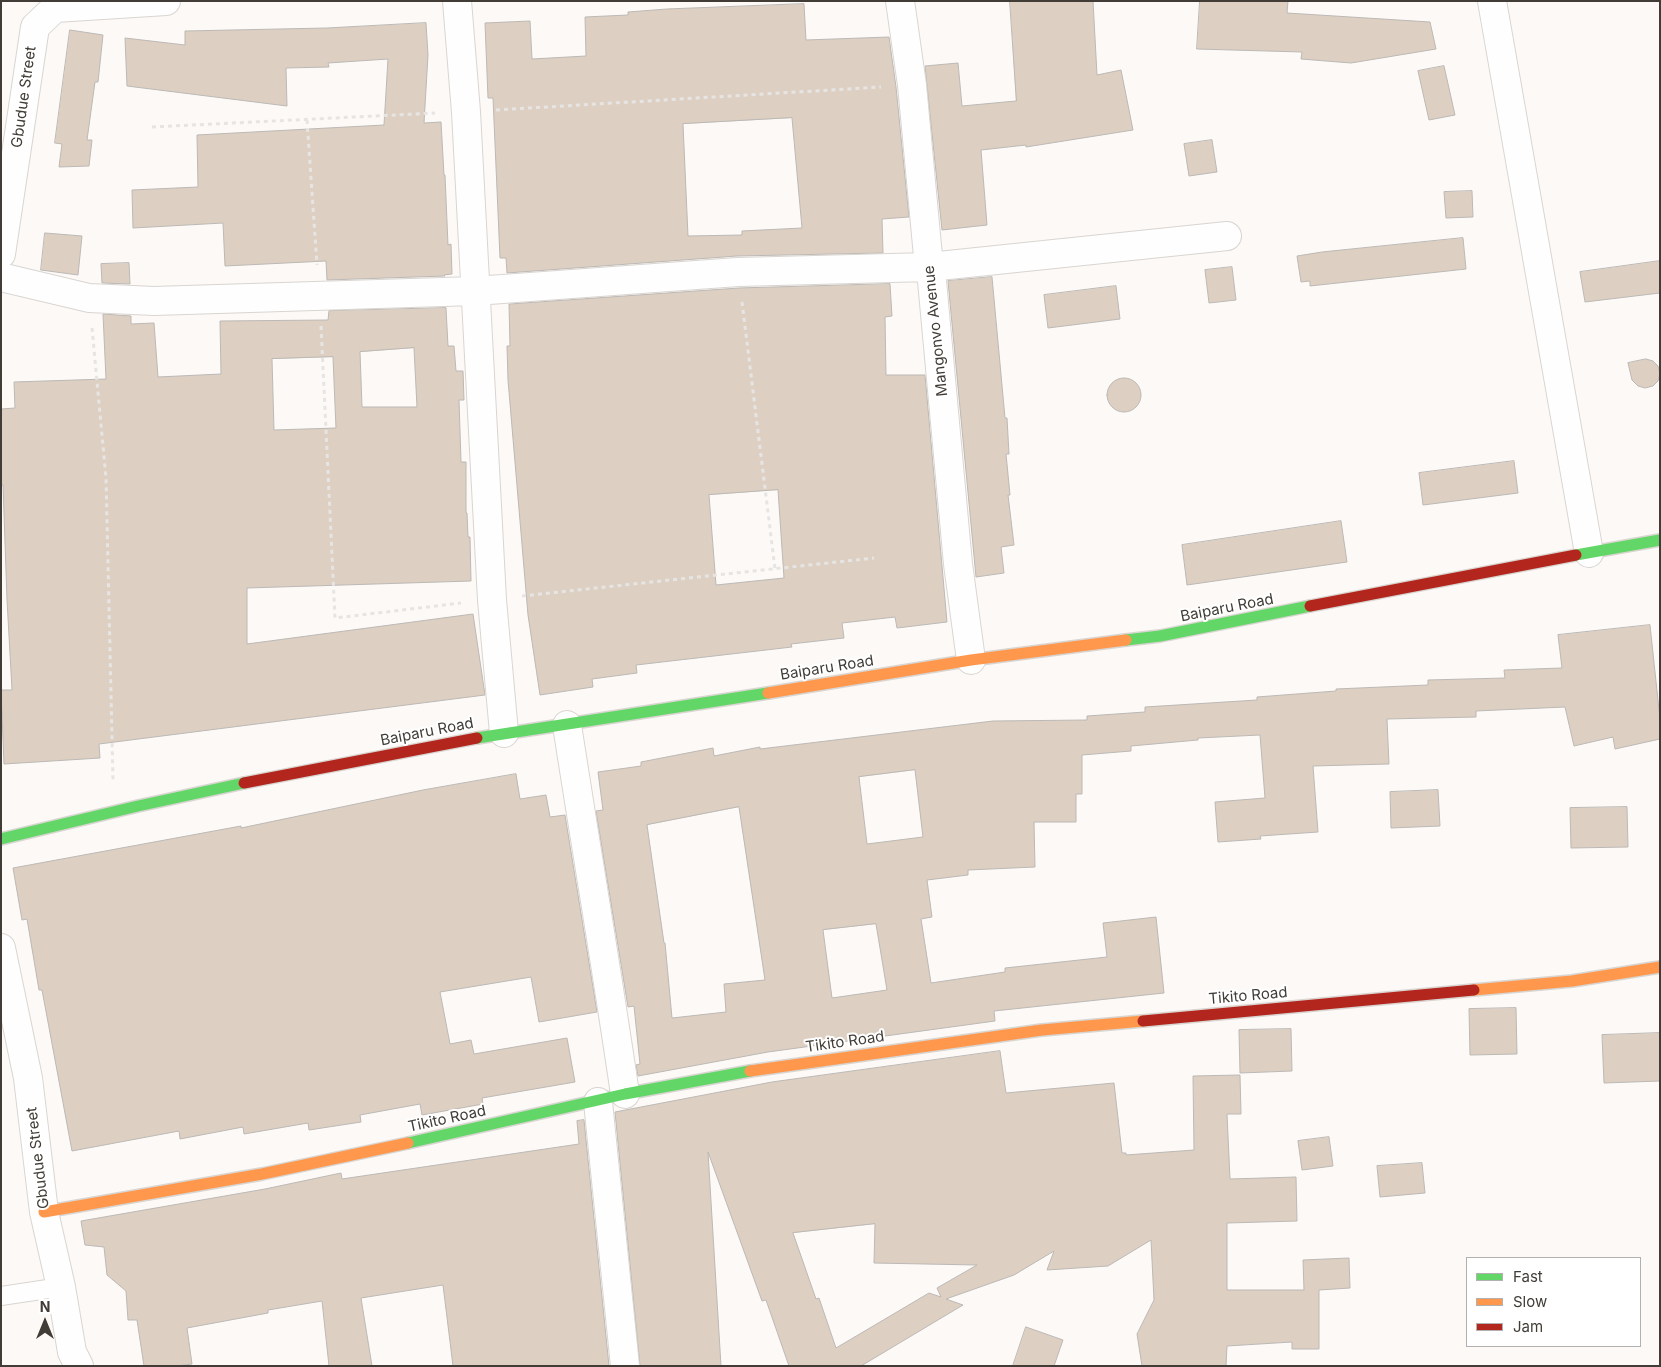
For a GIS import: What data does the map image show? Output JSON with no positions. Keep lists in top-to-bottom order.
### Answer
{
  "streets": {
    "street": [
      "Gbudue Street",
      "Mangonvo Avenue",
      "Baiparu Road",
      "Tikito Road"
    ]
  },
  "crossings": [
    ["Gbudue Street", "Tikito Road"],
    ["Mangonvo Avenue", "Baiparu Road"]
  ],
  "legend": ["Fast", "Slow", "Jam"],
  "north": "top"
}
